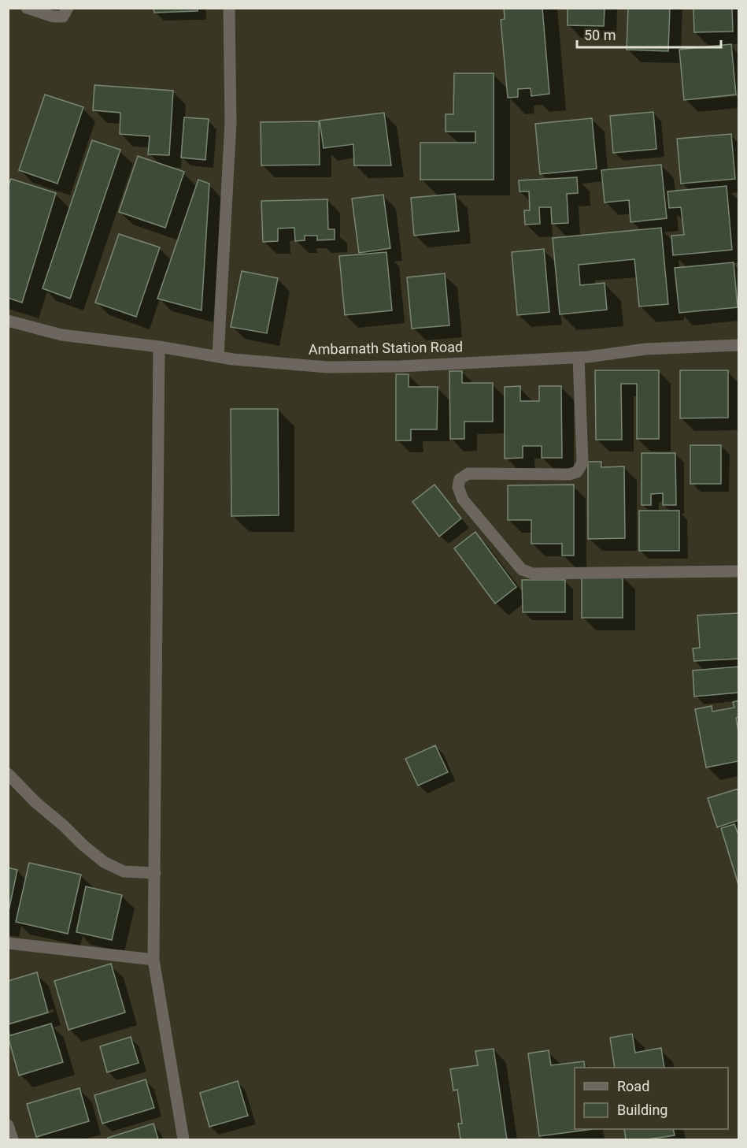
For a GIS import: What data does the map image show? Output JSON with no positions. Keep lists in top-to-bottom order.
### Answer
{
  "streets": {
    "street": ["Ambarnath Station Road"]
  },
  "legend": ["Road", "Building"],
  "scale_bar": "50 m"
}
